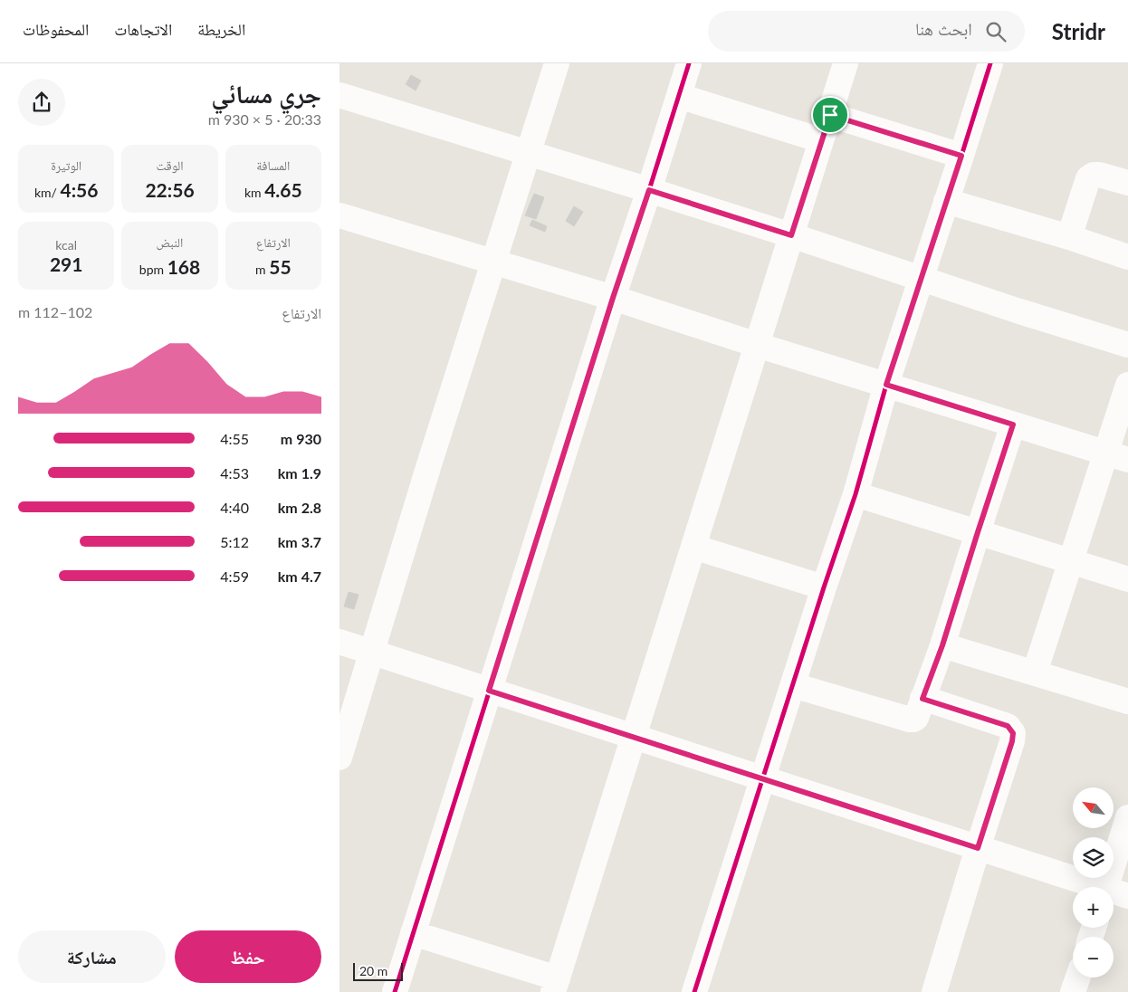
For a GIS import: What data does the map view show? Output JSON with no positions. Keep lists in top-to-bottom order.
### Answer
{
  "scale_bar": "20 m",
  "north": "top left",
  "page": {
    "header": "Stridr",
    "search": "ابحث هنا",
    "nav": ["الخريطة", "الاتجاهات", "المحفوظات"],
    "heading": ["جري مسائي", "20:33 · 5 × 930 m"],
    "stats": [
      ["المسافة", "4.65 km"],
      ["الوقت", "22:56"],
      ["الوتيرة", "4:56 /km"],
      ["الارتفاع", "55 m"],
      ["النبض", "168 bpm"],
      ["kcal", "291"]
    ],
    "chart": ["الارتفاع", "102–112 m"],
    "list": [
      {
        "name": "930 m",
        "note": "4:55"
      },
      {
        "name": "1.9 km",
        "note": "4:53"
      },
      {
        "name": "2.8 km",
        "note": "4:40"
      },
      {
        "name": "3.7 km",
        "note": "5:12"
      },
      {
        "name": "4.7 km",
        "note": "4:59"
      }
    ],
    "map_buttons": ["+", "−"],
    "buttons": ["حفظ", "مشاركة"],
    "scale": "20 m"
  }
}
